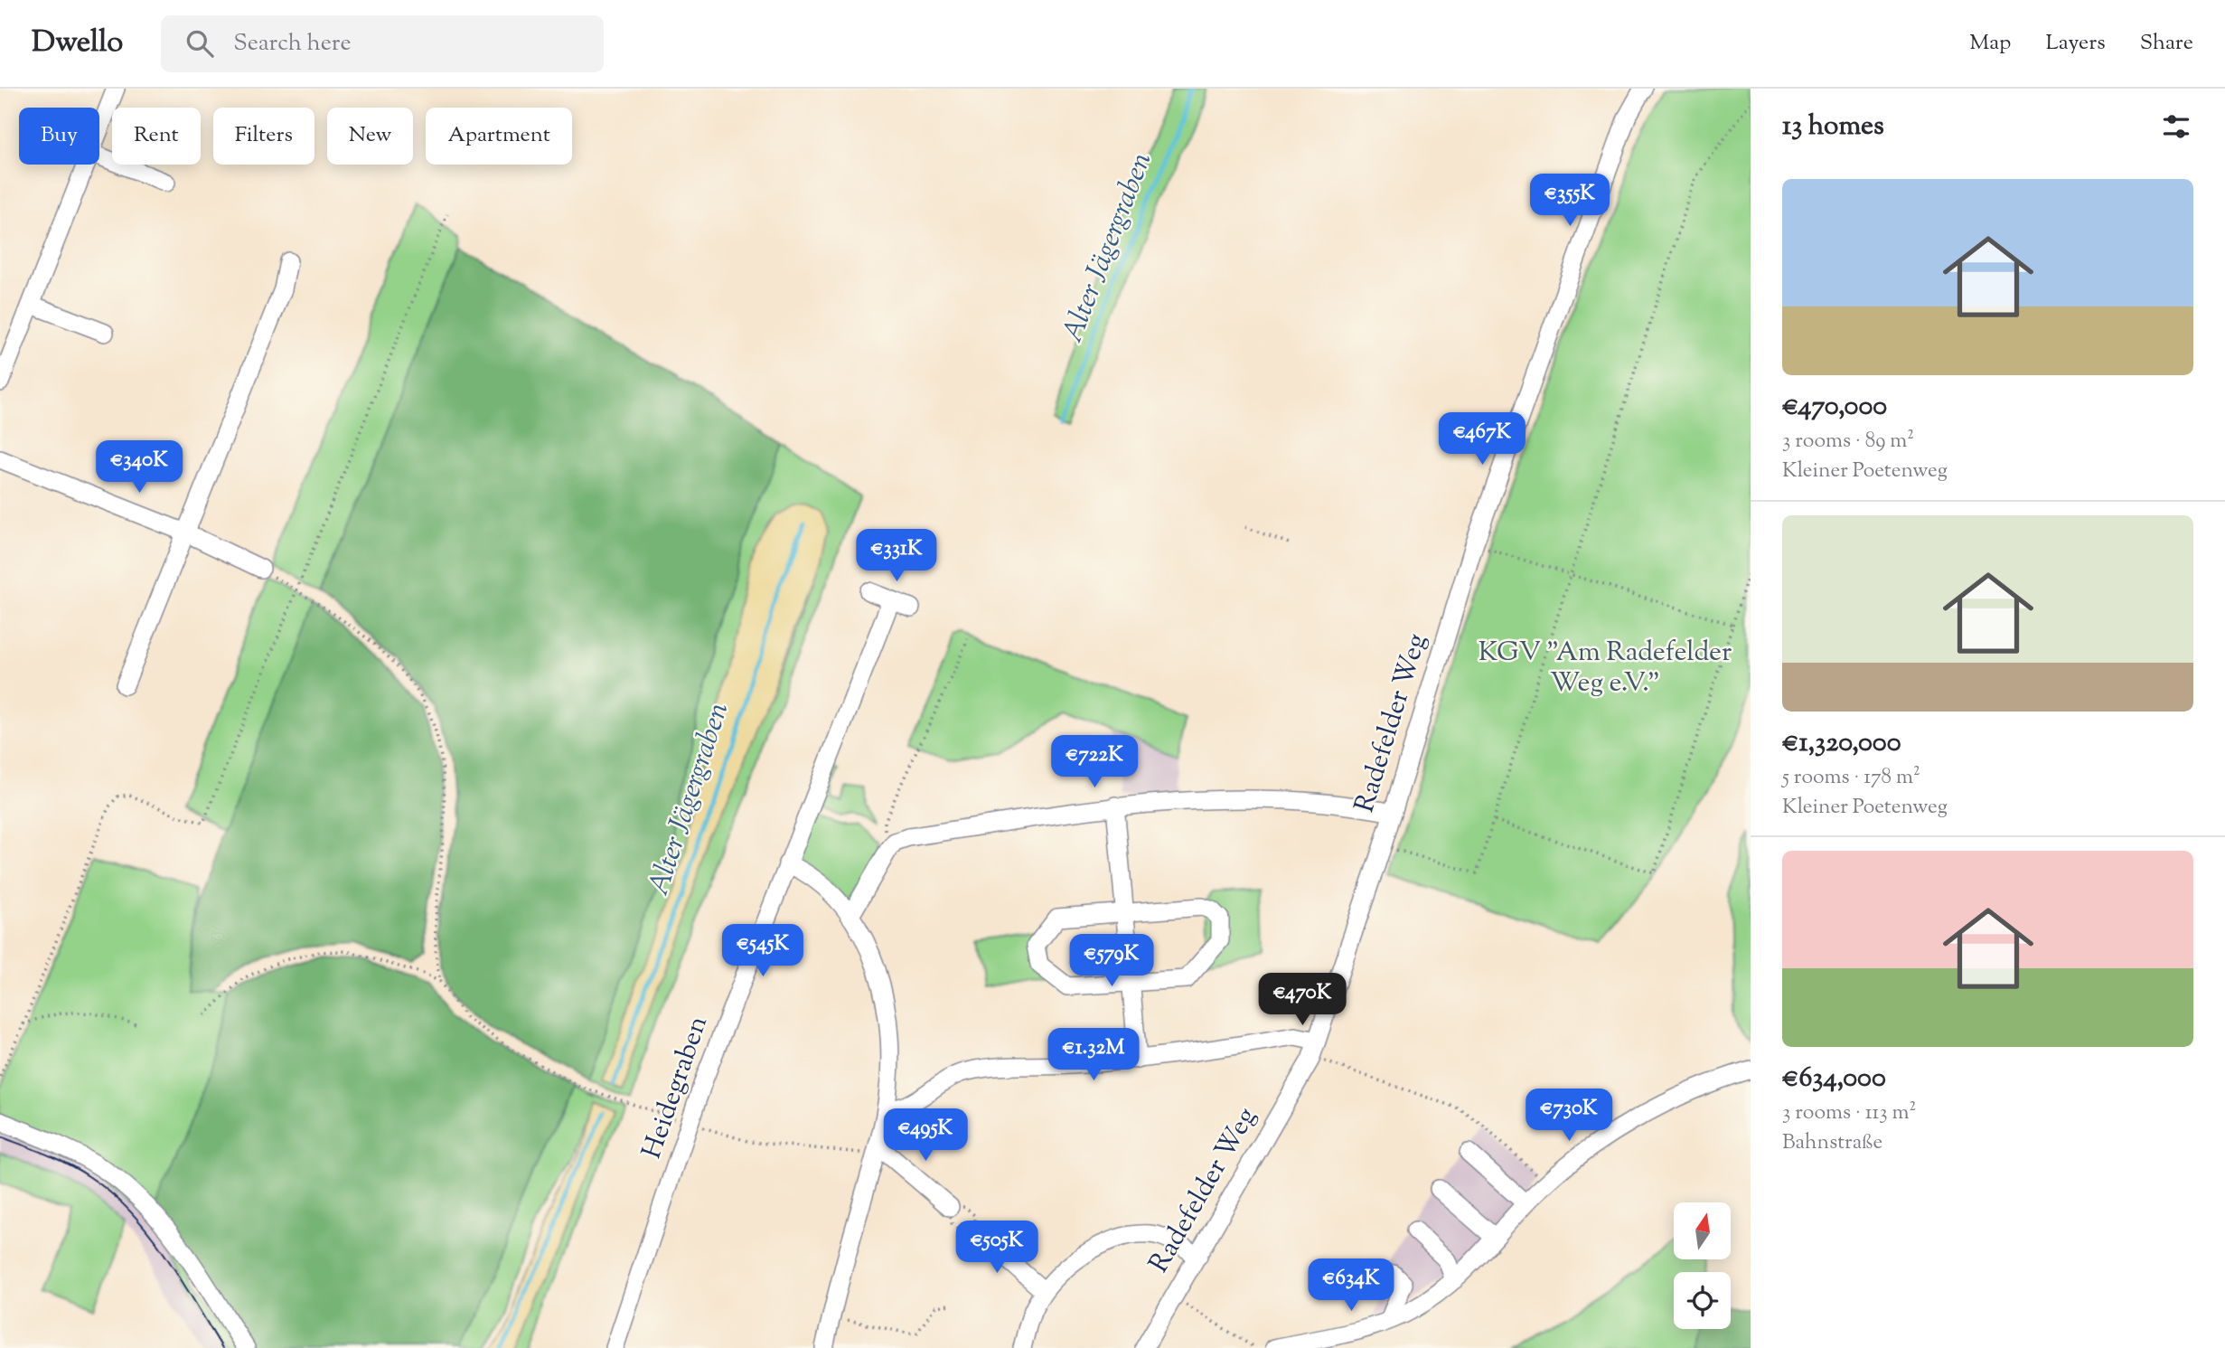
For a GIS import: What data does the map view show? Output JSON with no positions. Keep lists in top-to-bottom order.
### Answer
{
  "streets": {
    "street": ["Radefelder Weg", "Heidegraben"]
  },
  "water": ["Alter Jägergraben"],
  "parks": ["KGV \"Am Radefelder Weg e.V.\""],
  "north": "top",
  "page": {
    "header": "Dwello",
    "search": "Search here",
    "nav": ["Map", "Layers", "Share"],
    "heading": "13 homes",
    "chip": [
      "Buy",
      "Rent",
      "Filters",
      "New",
      "Apartment"
    ],
    "list": [
      {
        "name": "€470,000",
        "note": "3 rooms · 89 m² · Kleiner Poetenweg"
      },
      {
        "name": "€1,320,000",
        "note": "5 rooms · 178 m² · Kleiner Poetenweg"
      },
      {
        "name": "€634,000",
        "note": "3 rooms · 113 m² · Bahnstraße"
      }
    ],
    "price": [
      "€355K",
      "€467K",
      "€340K",
      "€331K",
      "€722K",
      "€545K",
      "€579K",
      "€470K",
      "€1.32M",
      "€730K",
      "€495K",
      "€505K",
      "€634K"
    ]
  }
}
